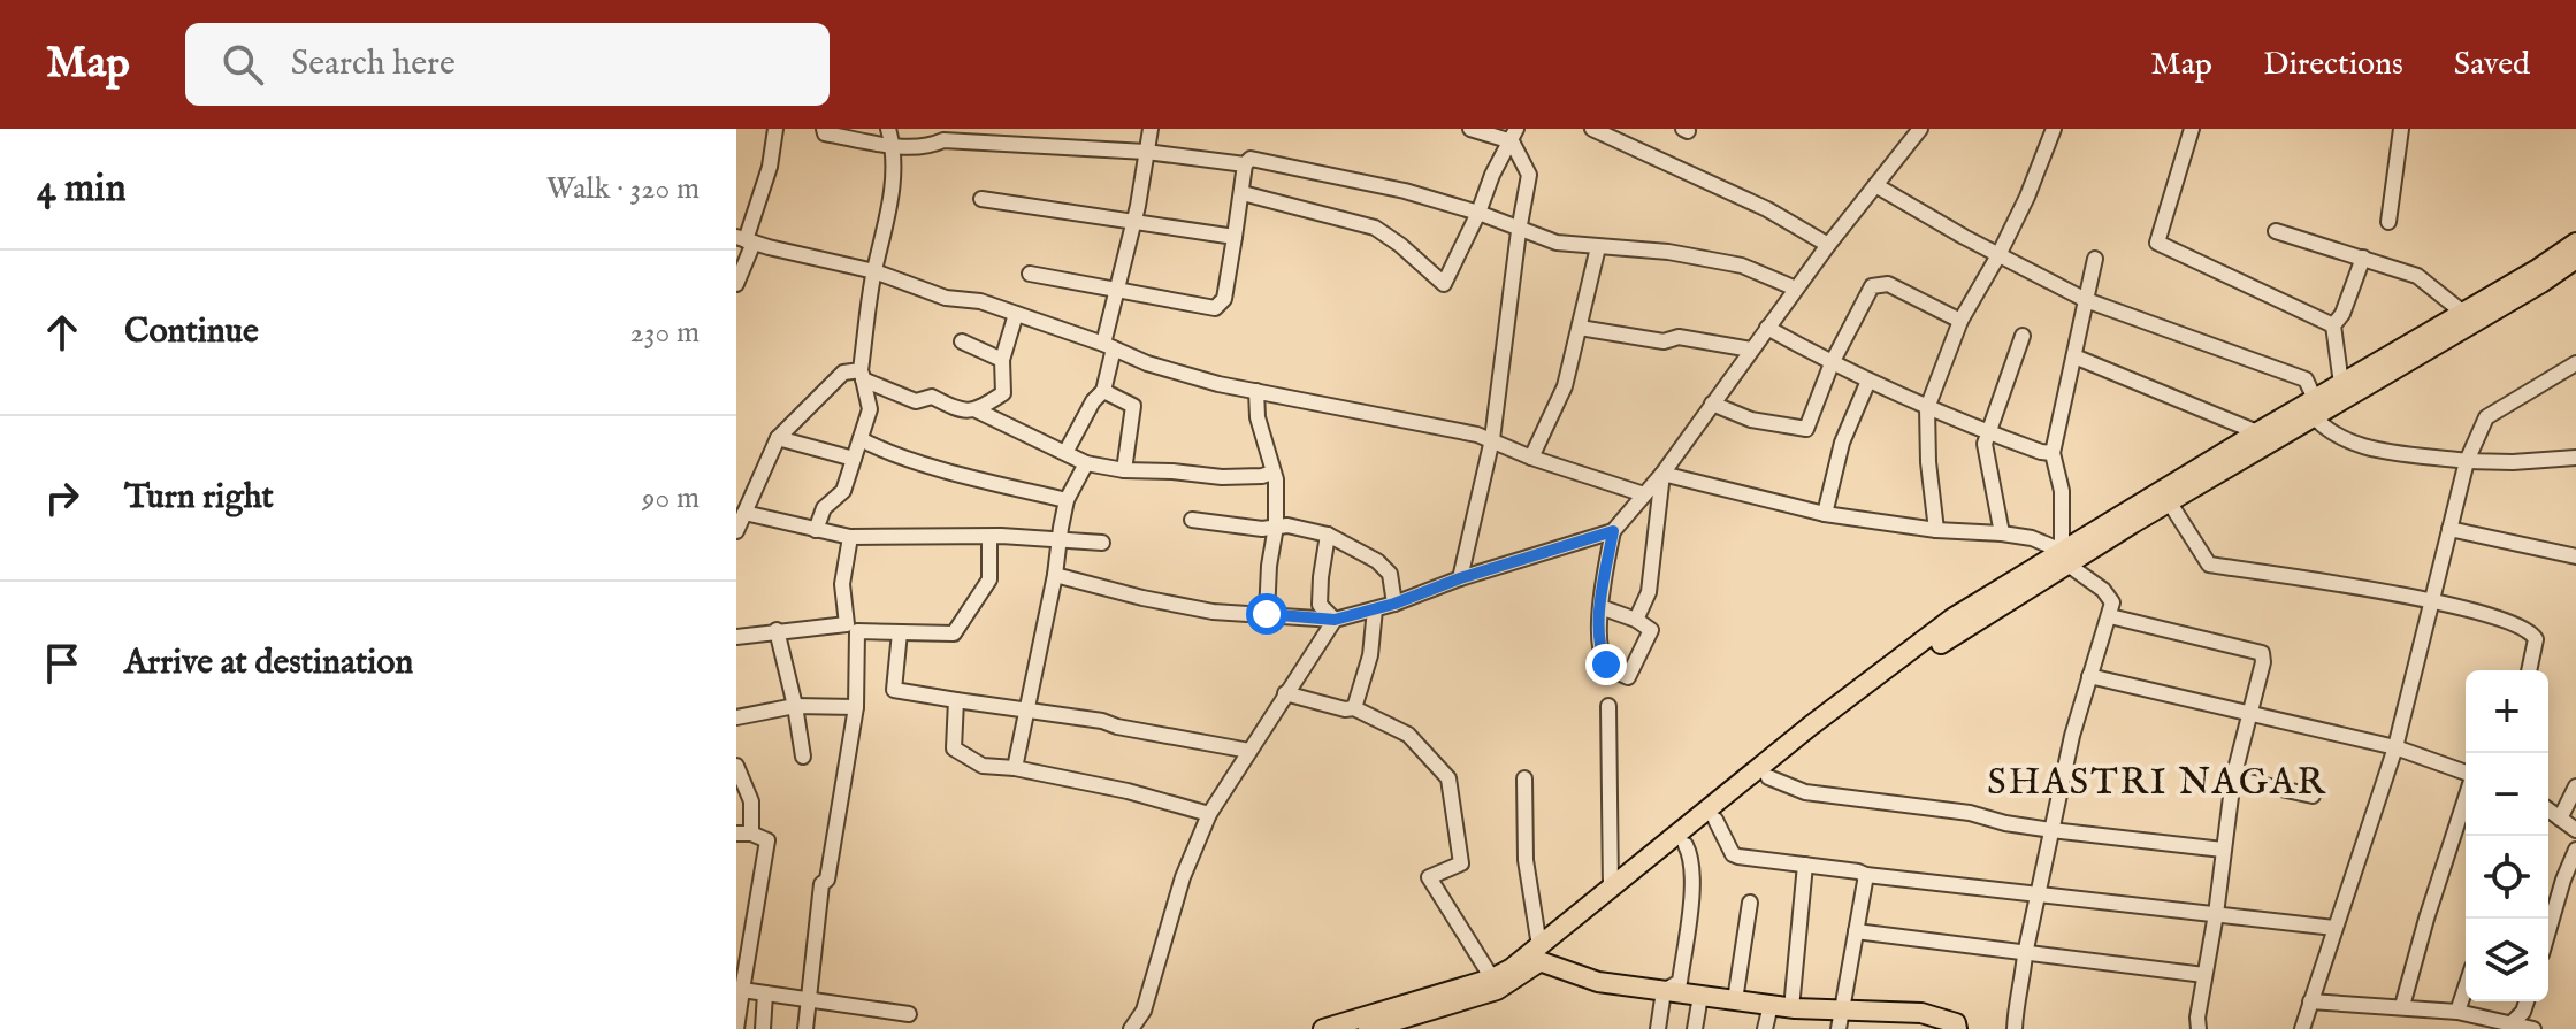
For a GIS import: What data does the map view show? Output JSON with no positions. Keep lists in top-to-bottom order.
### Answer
{
  "districts": ["SHASTRI NAGAR"],
  "page": {
    "header": "Map",
    "search": "Search here",
    "nav": ["Map", "Directions", "Saved"],
    "heading": ["4 min", "Walk · 320 m"],
    "list": [
      ["Continue", "230 m"],
      ["Turn right", "90 m"],
      "Arrive at destination"
    ],
    "map_buttons": ["+", "−"]
  }
}
